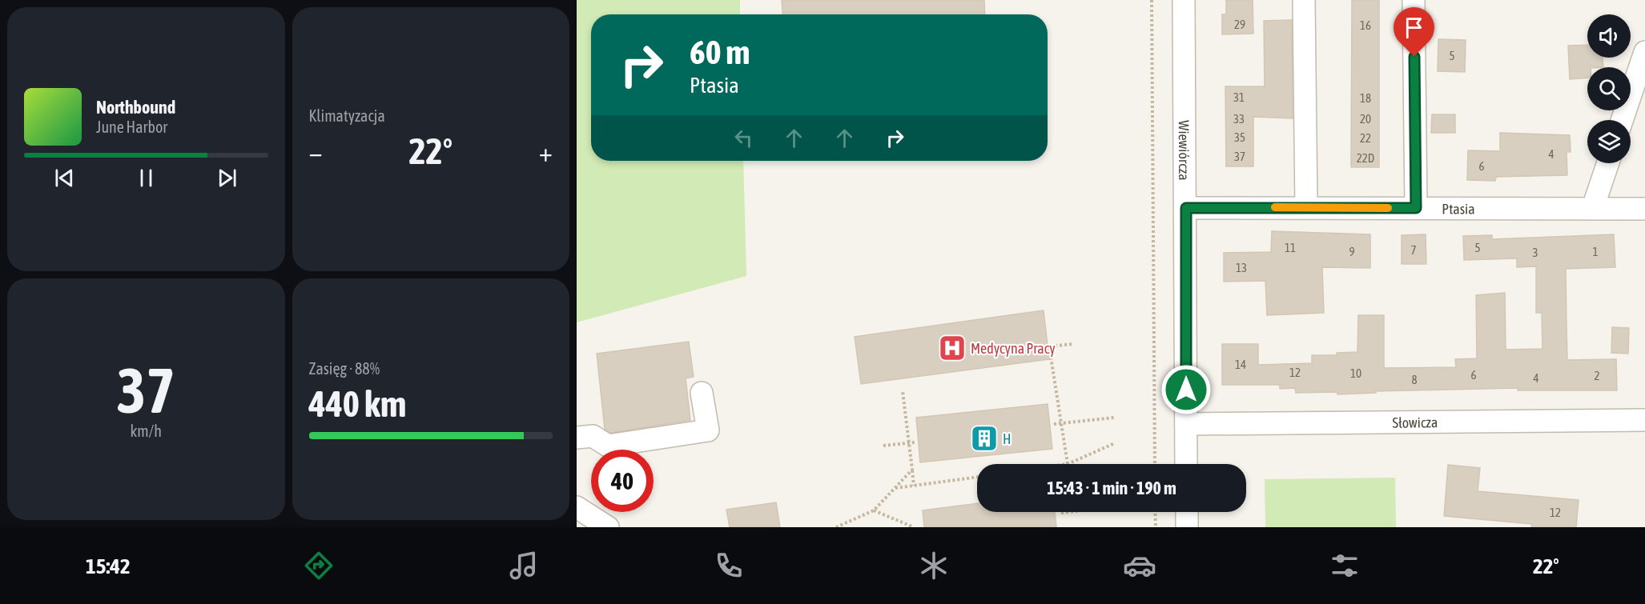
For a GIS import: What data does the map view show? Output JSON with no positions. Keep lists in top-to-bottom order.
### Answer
{
  "streets": {
    "street": ["Wiewiórcza", "Ptasia", "Słowicza"]
  },
  "crossings": [
    ["Wiewiórcza", "Ptasia"],
    ["Wiewiórcza", "Słowicza"]
  ],
  "places": {
    "hospital": ["Medycyna Pracy"],
    "building": ["H"]
  },
  "house_numbers": [
    "29",
    "16",
    "5",
    "31",
    "18",
    "33",
    "20",
    "35",
    "22",
    "4",
    "37",
    "22D",
    "6",
    "11",
    "5",
    "7",
    "9",
    "1",
    "3",
    "13",
    "14",
    "12",
    "10",
    "6",
    "2",
    "4",
    "8",
    "12"
  ],
  "page": {
    "tile": [
      "Klimatyzacja",
      ["37", "km/h"],
      ["Zasięg · 88%", "440 km"]
    ],
    "turn": ["60 m", "Ptasia"],
    "song": ["Northbound", "June Harbor"],
    "heat": ["−", "22°", "+"],
    "limit": "40",
    "trip": "15:43 · 1 min · 190 m",
    "tabs": ["15:42", "22°"]
  }
}
